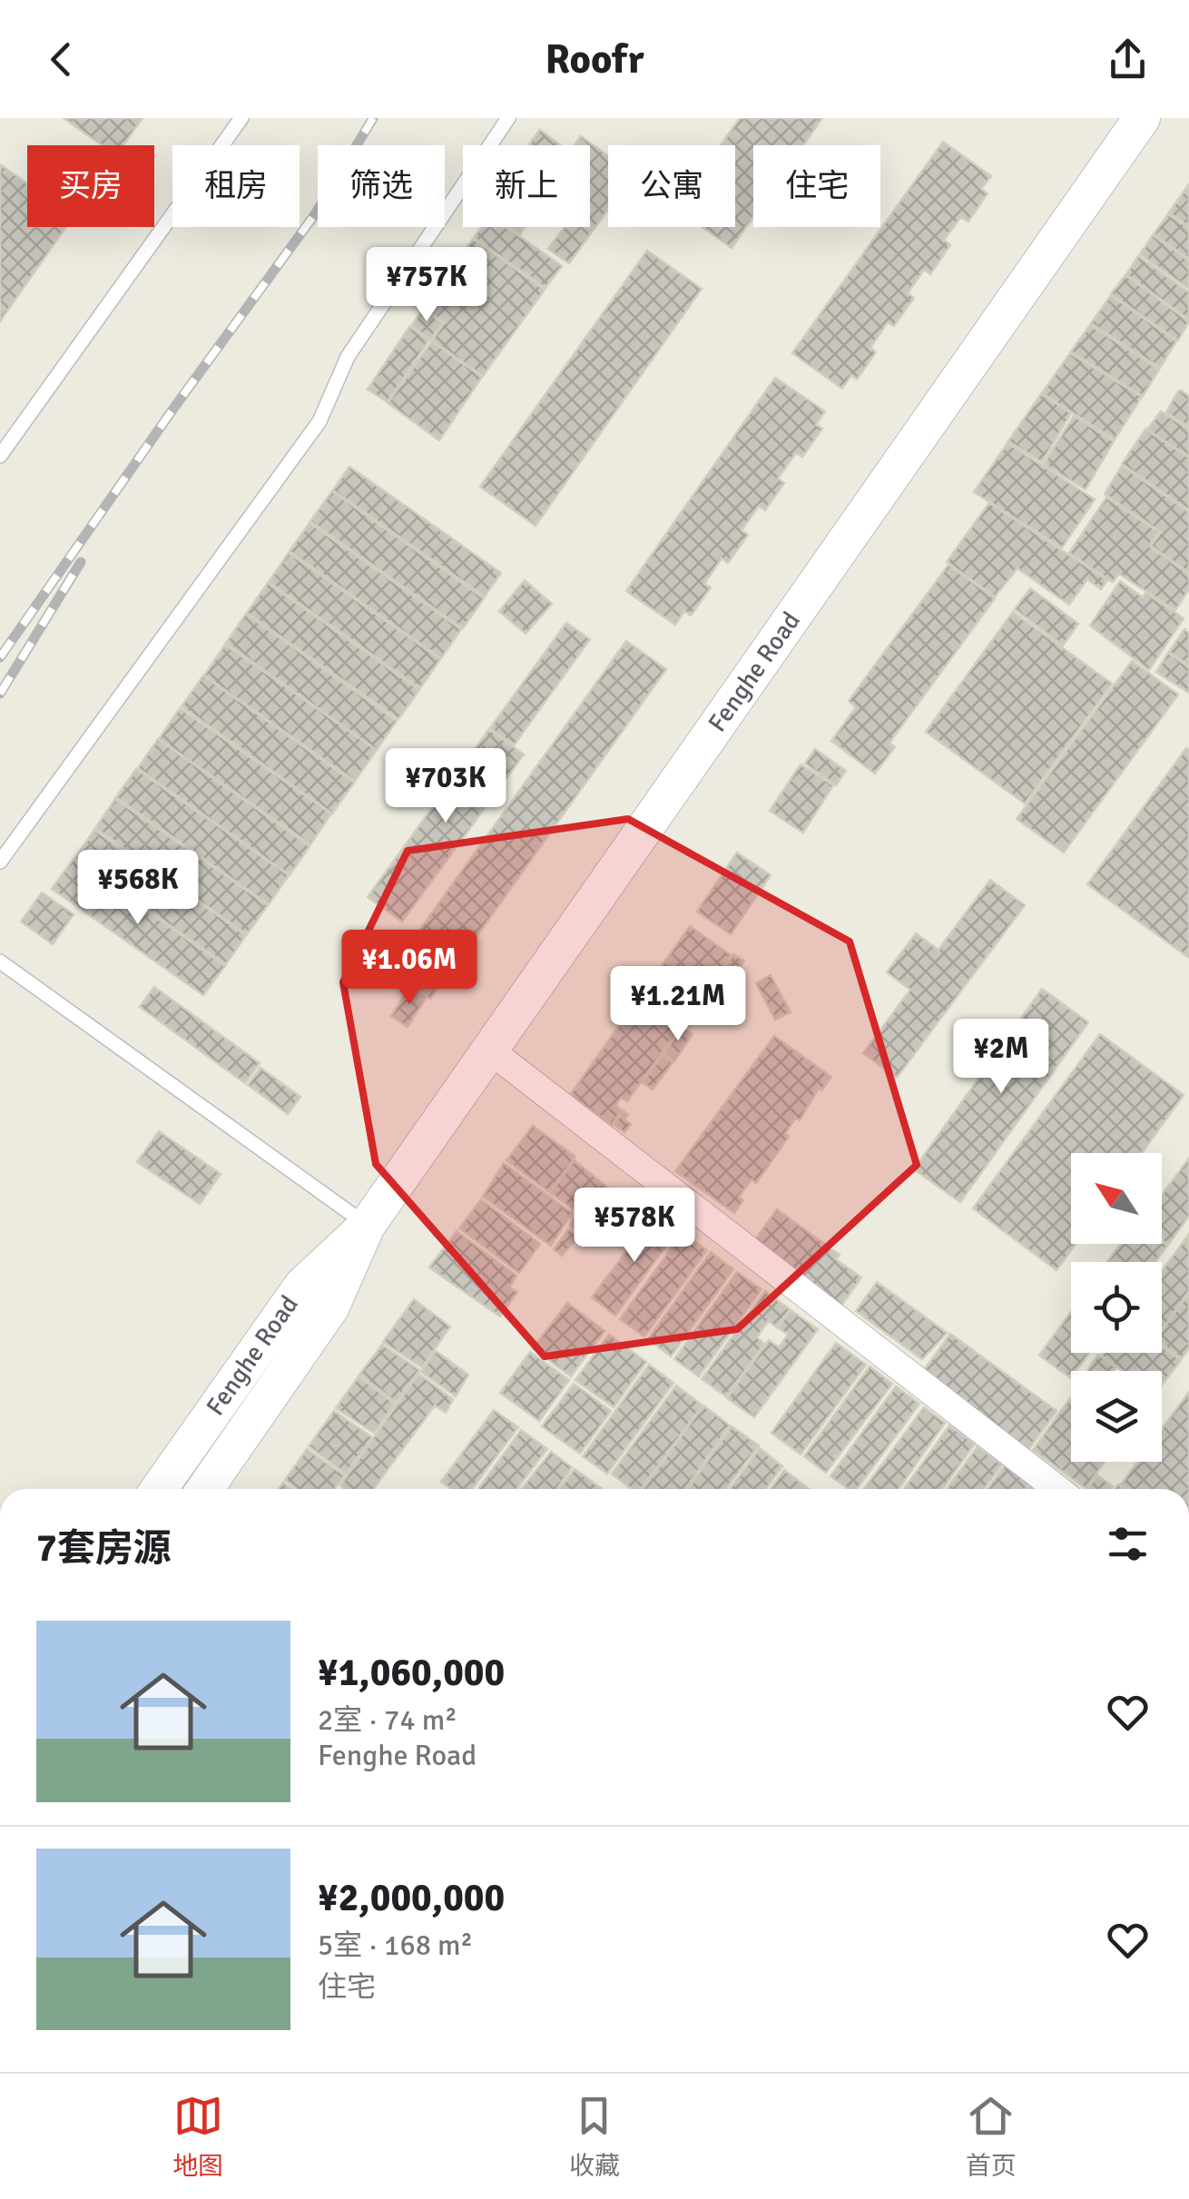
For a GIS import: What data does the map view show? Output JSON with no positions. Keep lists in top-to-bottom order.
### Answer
{
  "streets": {
    "main road": ["Fenghe Road"]
  },
  "north": "top left",
  "page": {
    "header": "Roofr",
    "chip": [
      "买房",
      "租房",
      "筛选",
      "新上",
      "公寓",
      "住宅"
    ],
    "price": [
      "¥757K",
      "¥703K",
      "¥568K",
      "¥1.06M",
      "¥1.21M",
      "¥2M",
      "¥578K"
    ],
    "heading": "7套房源",
    "list": [
      {
        "name": "¥1,060,000",
        "note": "2室 · 74 m² · Fenghe Road"
      },
      {
        "name": "¥2,000,000",
        "note": "5室 · 168 m² · 住宅"
      }
    ],
    "tabs": ["地图", "收藏", "首页"]
  }
}
